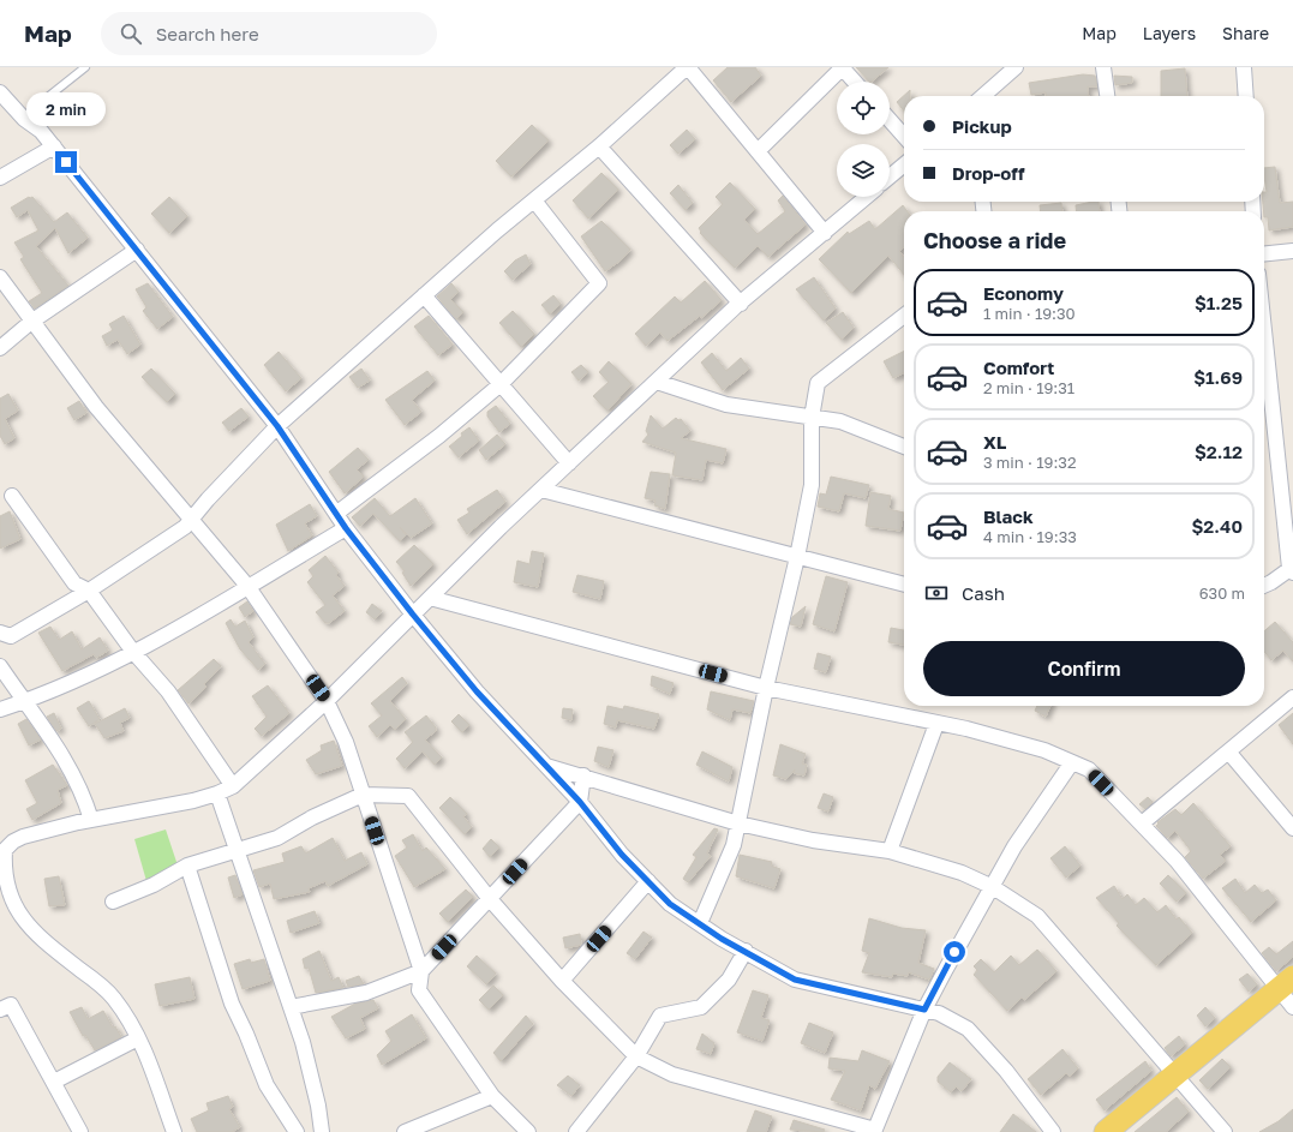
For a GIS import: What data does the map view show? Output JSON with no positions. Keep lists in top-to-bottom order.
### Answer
{
  "page": {
    "header": "Map",
    "search": "Search here",
    "nav": ["Map", "Layers", "Share"],
    "bubble": "2 min",
    "banner": ["Pickup", "Drop-off"],
    "heading": "Choose a ride",
    "list": [
      {
        "name": "Economy",
        "note": "1 min · 19:30",
        "value": "$1.25"
      },
      {
        "name": "Comfort",
        "note": "2 min · 19:31",
        "value": "$1.69"
      },
      {
        "name": "XL",
        "note": "3 min · 19:32",
        "value": "$2.12"
      },
      {
        "name": "Black",
        "note": "4 min · 19:33",
        "value": "$2.40"
      }
    ],
    "pay": ["Cash", "630 m"],
    "buttons": "Confirm"
  }
}
